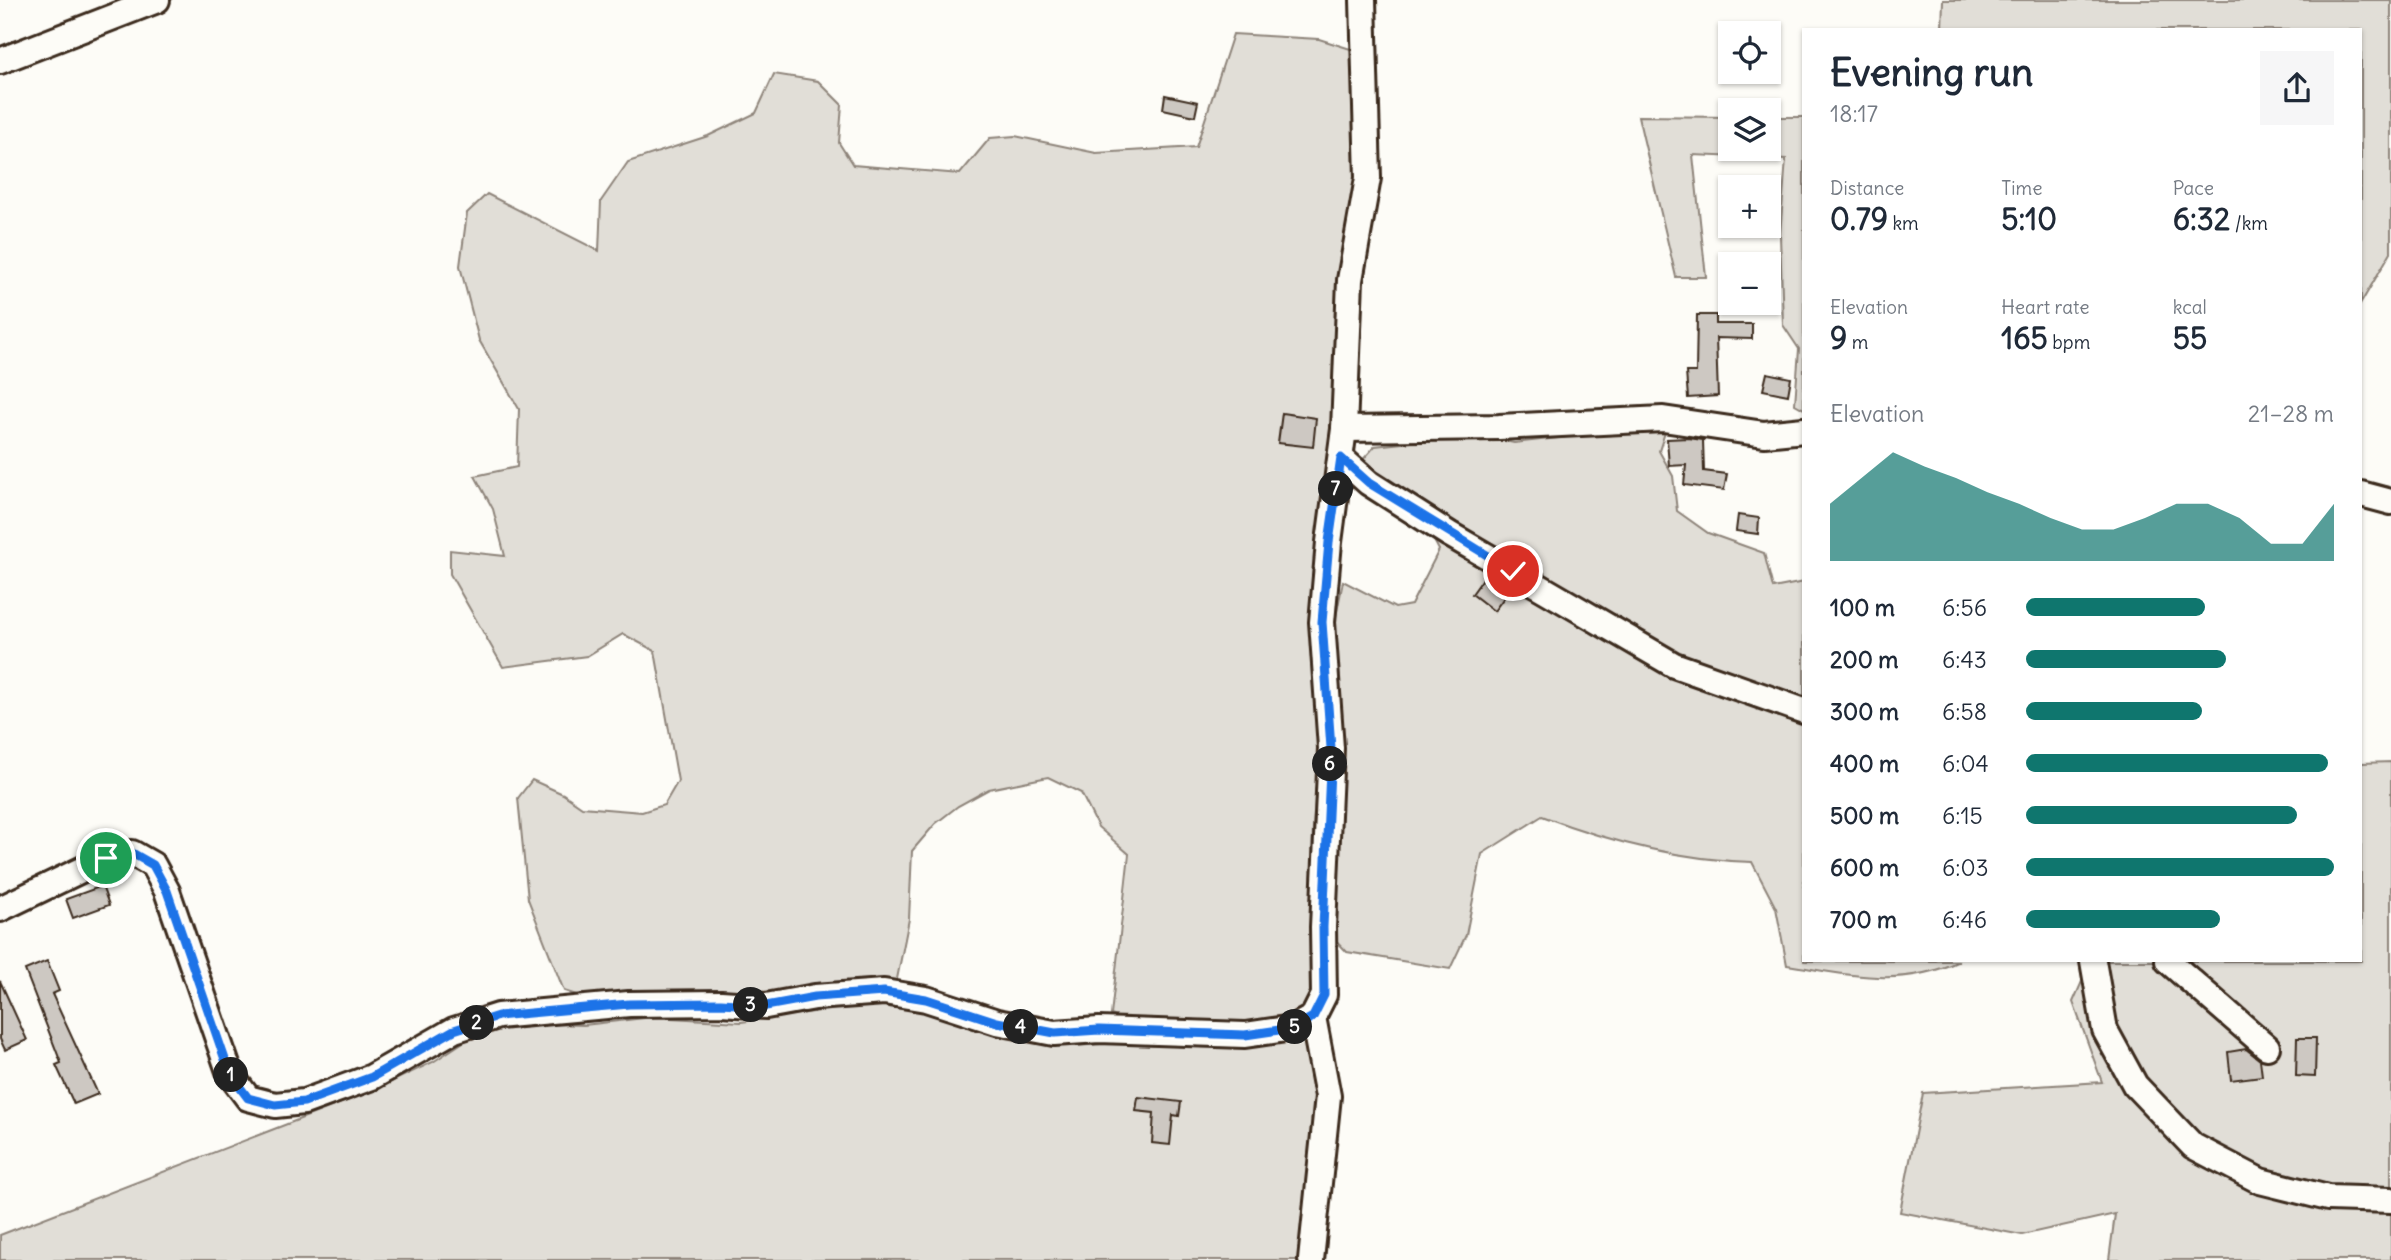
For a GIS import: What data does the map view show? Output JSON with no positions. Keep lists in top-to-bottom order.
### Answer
{
  "page": {
    "map_buttons": ["+", "−"],
    "heading": ["Evening run", "18:17"],
    "stats": [
      ["Distance", "0.79 km"],
      ["Time", "5:10"],
      ["Pace", "6:32 /km"],
      ["Elevation", "9 m"],
      ["Heart rate", "165 bpm"],
      ["kcal", "55"]
    ],
    "chart": ["Elevation", "21–28 m"],
    "pins": [
      "7",
      "6",
      "3",
      "2",
      "4",
      "5",
      "1"
    ],
    "list": [
      {
        "name": "100 m",
        "note": "6:56"
      },
      {
        "name": "200 m",
        "note": "6:43"
      },
      {
        "name": "300 m",
        "note": "6:58"
      },
      {
        "name": "400 m",
        "note": "6:04"
      },
      {
        "name": "500 m",
        "note": "6:15"
      },
      {
        "name": "600 m",
        "note": "6:03"
      },
      {
        "name": "700 m",
        "note": "6:46"
      }
    ]
  }
}
